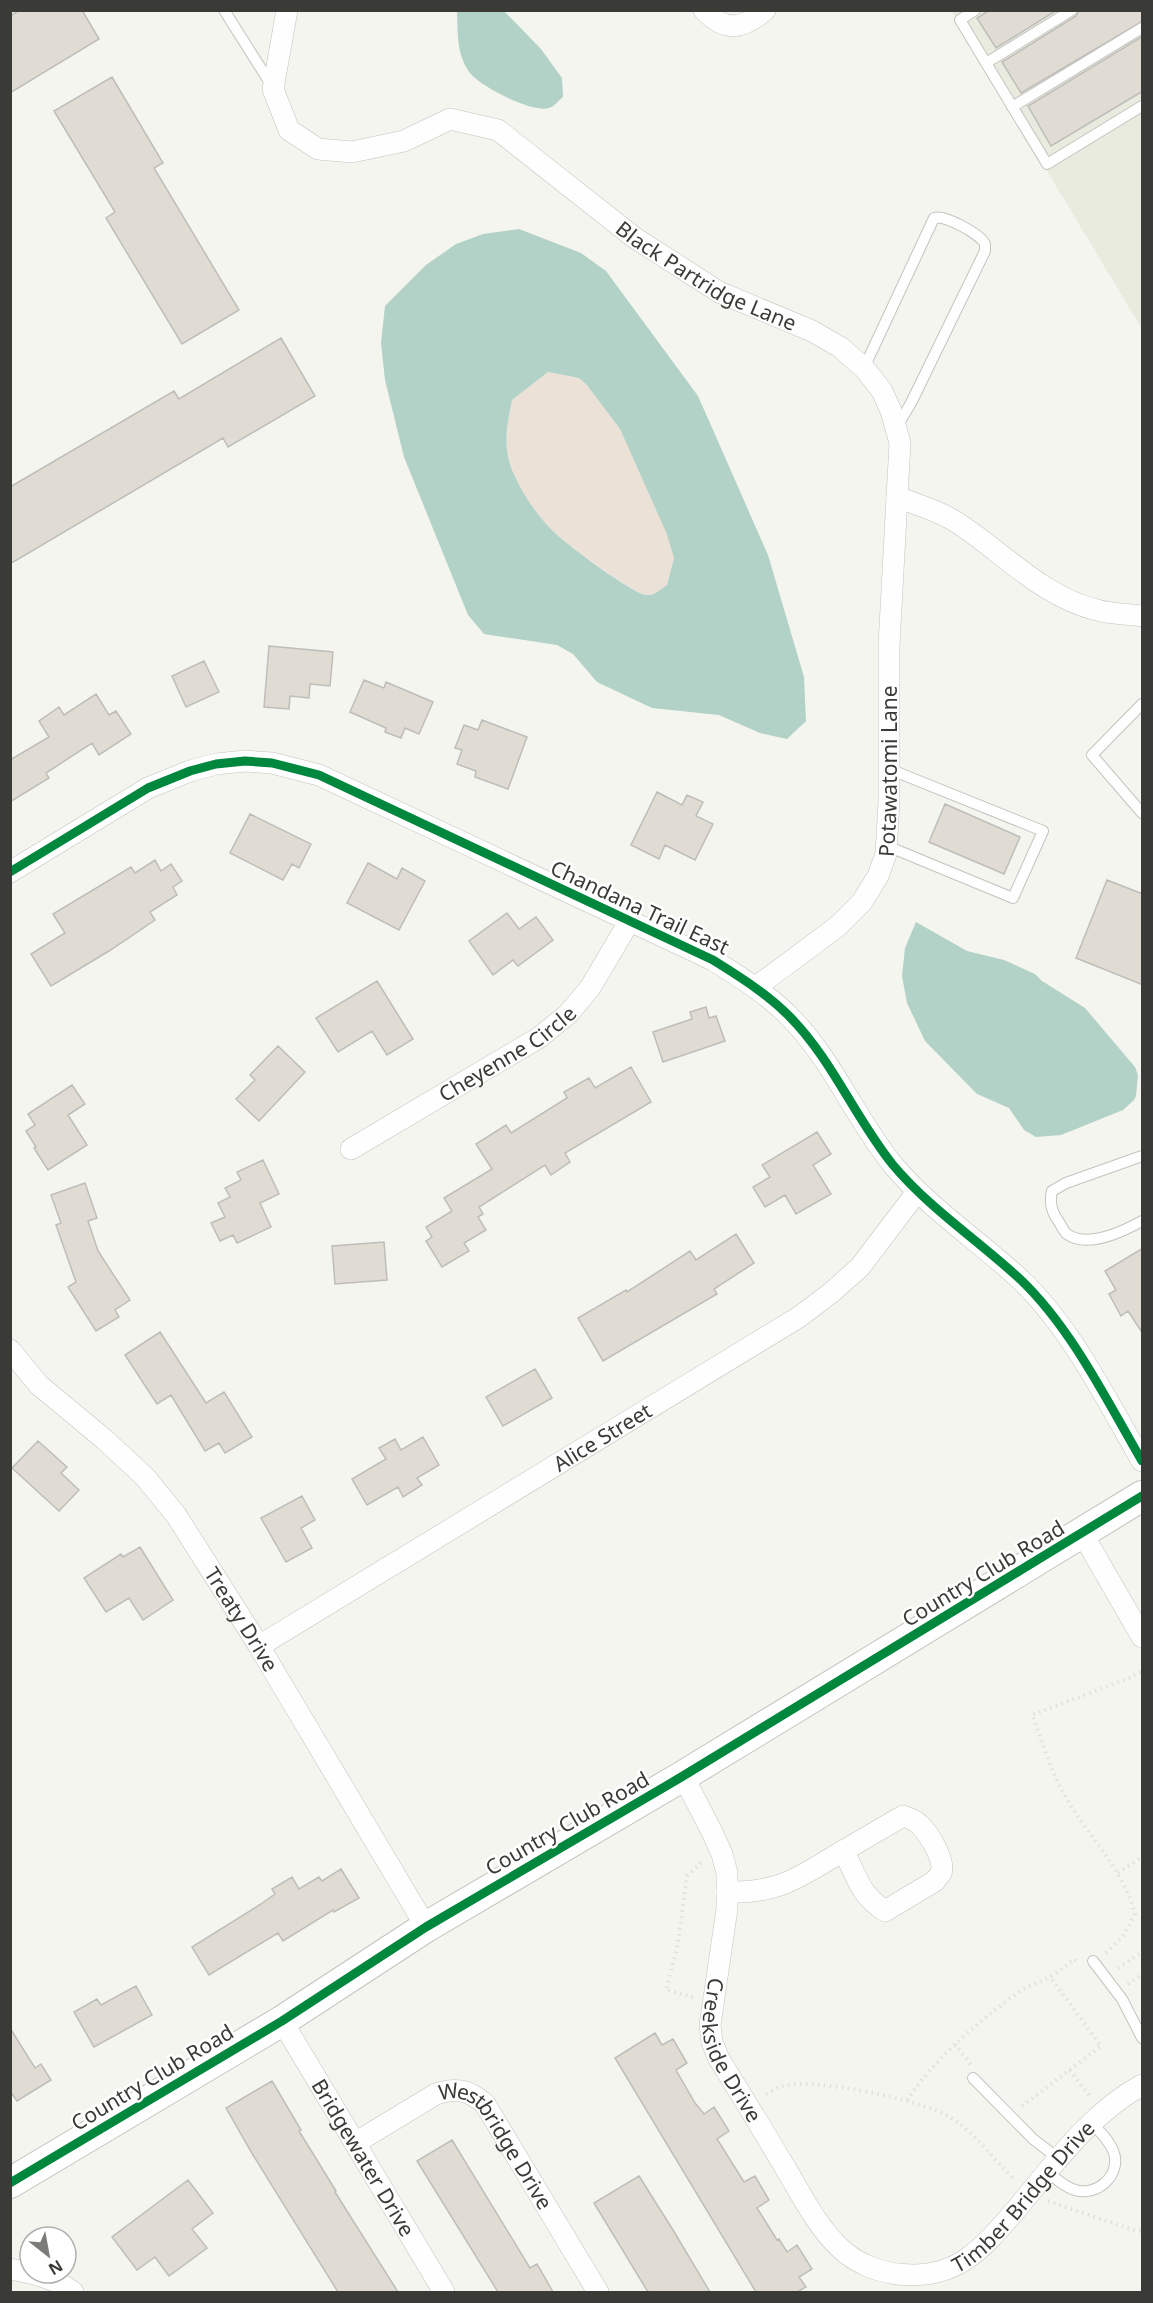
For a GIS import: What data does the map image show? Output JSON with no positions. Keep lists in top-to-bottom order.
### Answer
{
  "streets": {
    "street": [
      "Black Partridge Lane",
      "Potawatomi Lane",
      "Chandana Trail East",
      "Cheyenne Circle",
      "Alice Street",
      "Country Club Road",
      "Treaty Drive",
      "Creekside Drive",
      "Bridgewater Drive",
      "Westbridge Drive",
      "Timber Bridge Drive"
    ]
  },
  "crossings": [
    ["Black Partridge Lane", "Potawatomi Lane"],
    ["Potawatomi Lane", "Chandana Trail East"],
    ["Chandana Trail East", "Cheyenne Circle"],
    ["Chandana Trail East", "Alice Street"],
    ["Alice Street", "Treaty Drive"],
    ["Country Club Road", "Treaty Drive"],
    ["Country Club Road", "Creekside Drive"],
    ["Country Club Road", "Bridgewater Drive"],
    ["Creekside Drive", "Timber Bridge Drive"],
    ["Bridgewater Drive", "Westbridge Drive"]
  ],
  "north": "bottom right"
}
